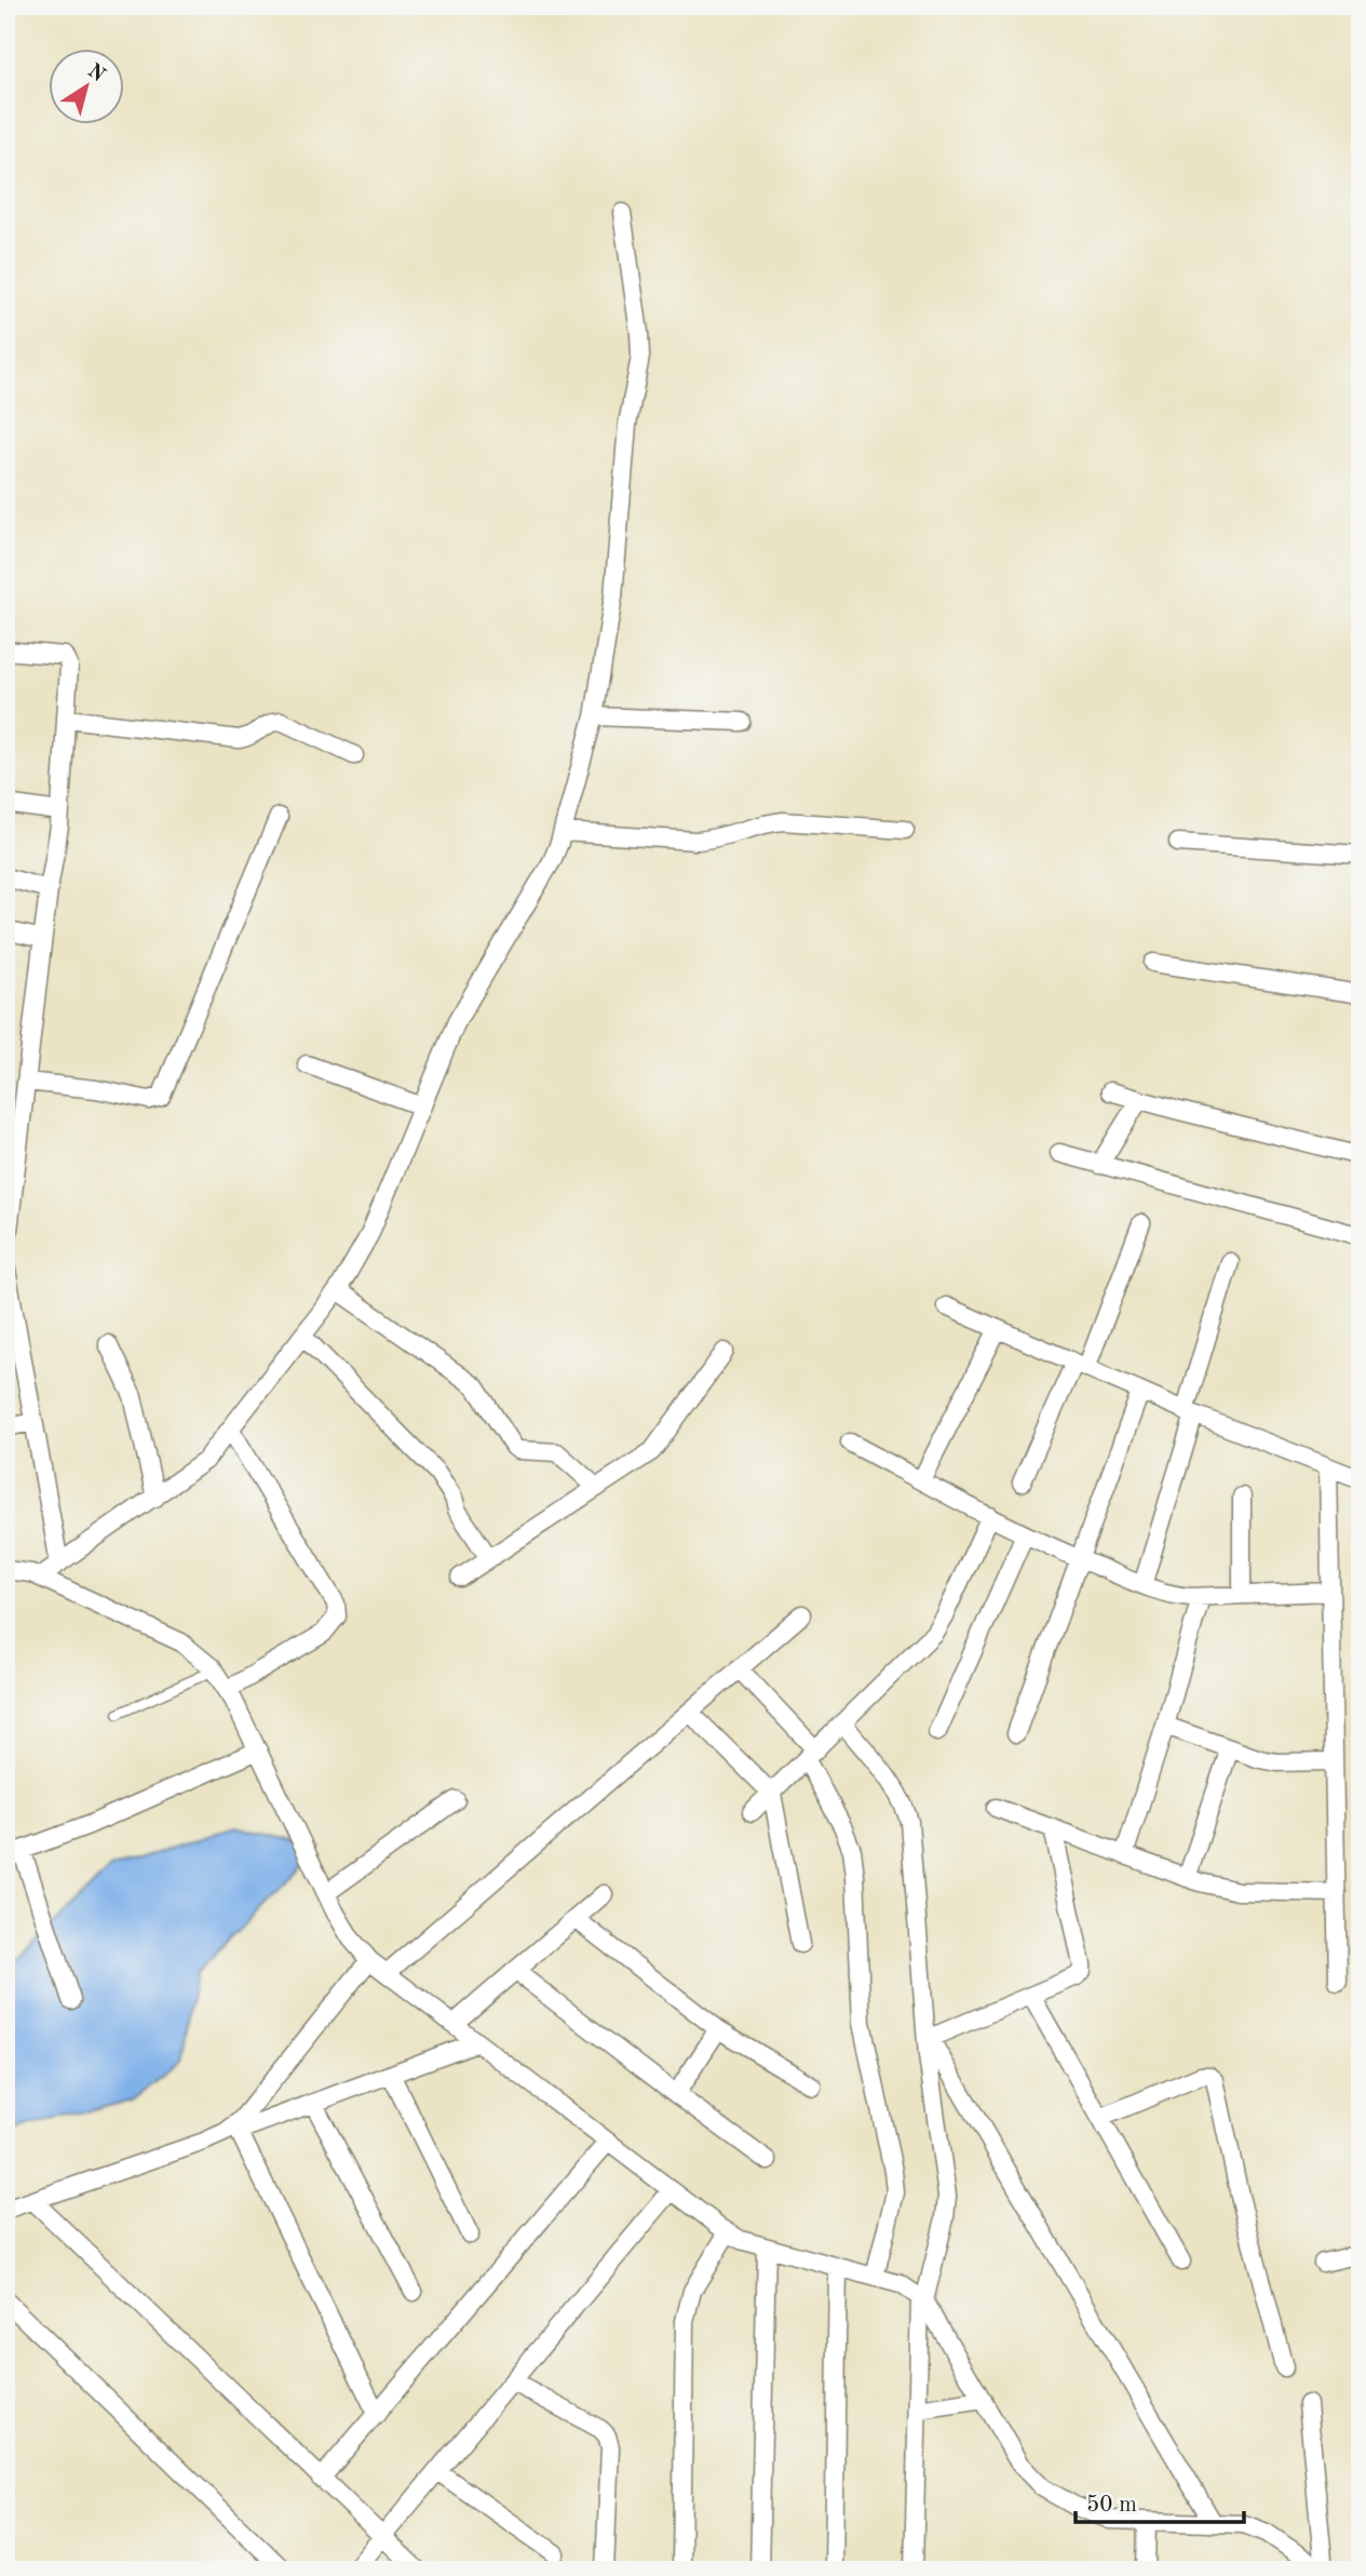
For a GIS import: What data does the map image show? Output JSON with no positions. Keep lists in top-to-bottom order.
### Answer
{
  "scale_bar": "50 m",
  "north": "top right"
}
